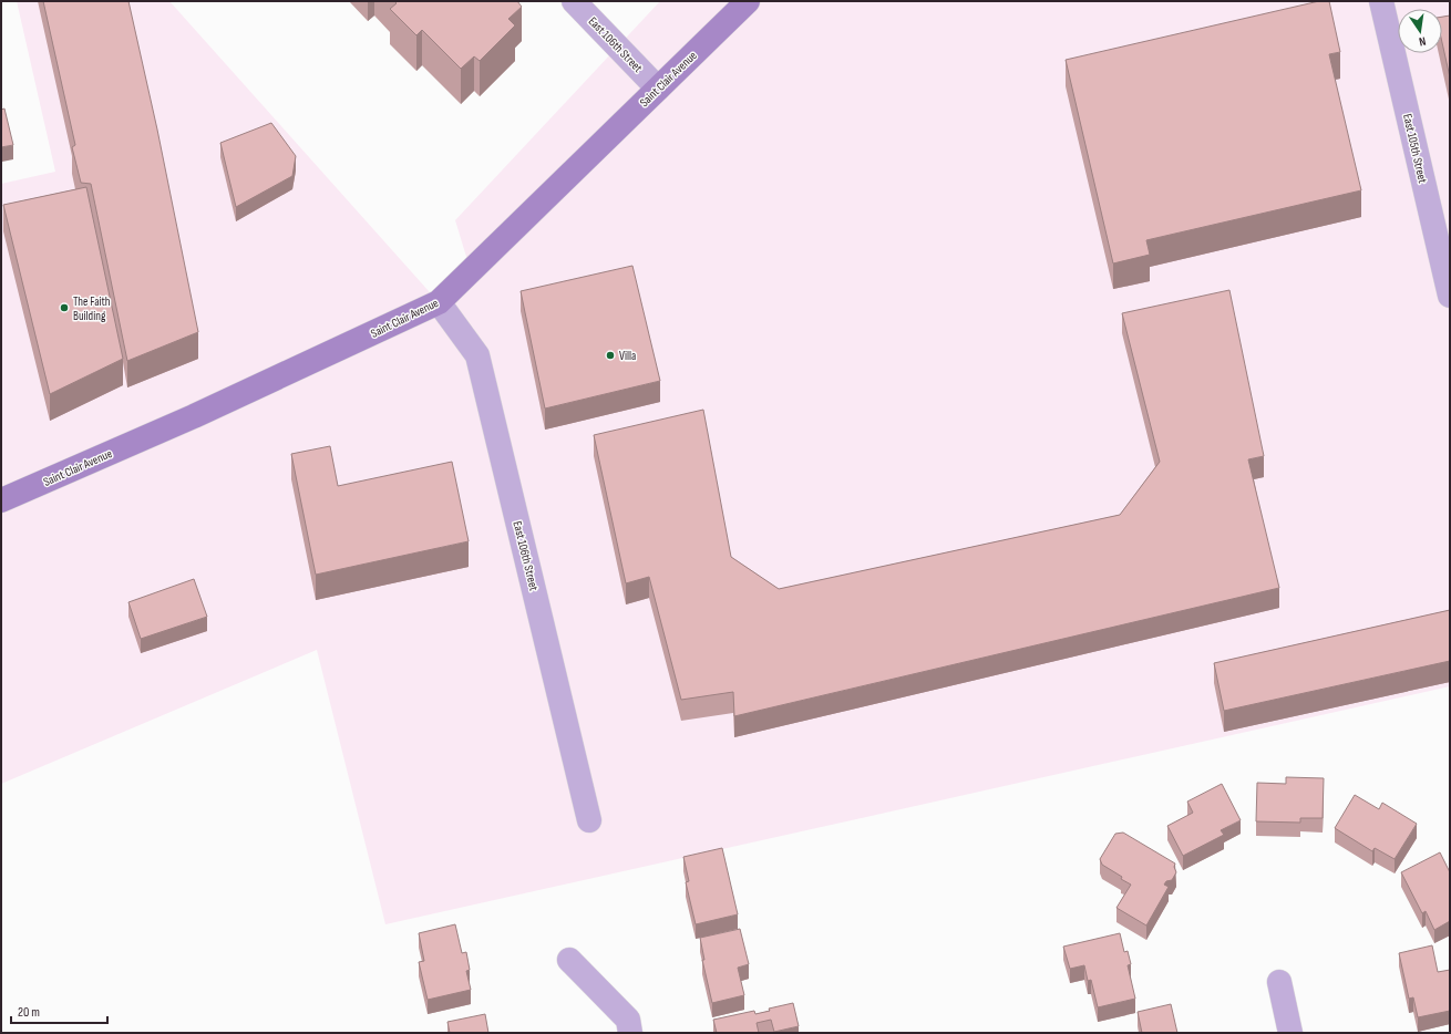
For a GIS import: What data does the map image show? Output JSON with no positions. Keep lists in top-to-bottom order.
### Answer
{
  "streets": {
    "main road": ["Saint Clair Avenue"],
    "street": ["East 106th Street", "East 105th Street"]
  },
  "crossings": [
    ["East 106th Street", "Saint Clair Avenue"]
  ],
  "places": ["The Faith Building", "Villa"],
  "scale_bar": "20 m",
  "north": "bottom"
}
